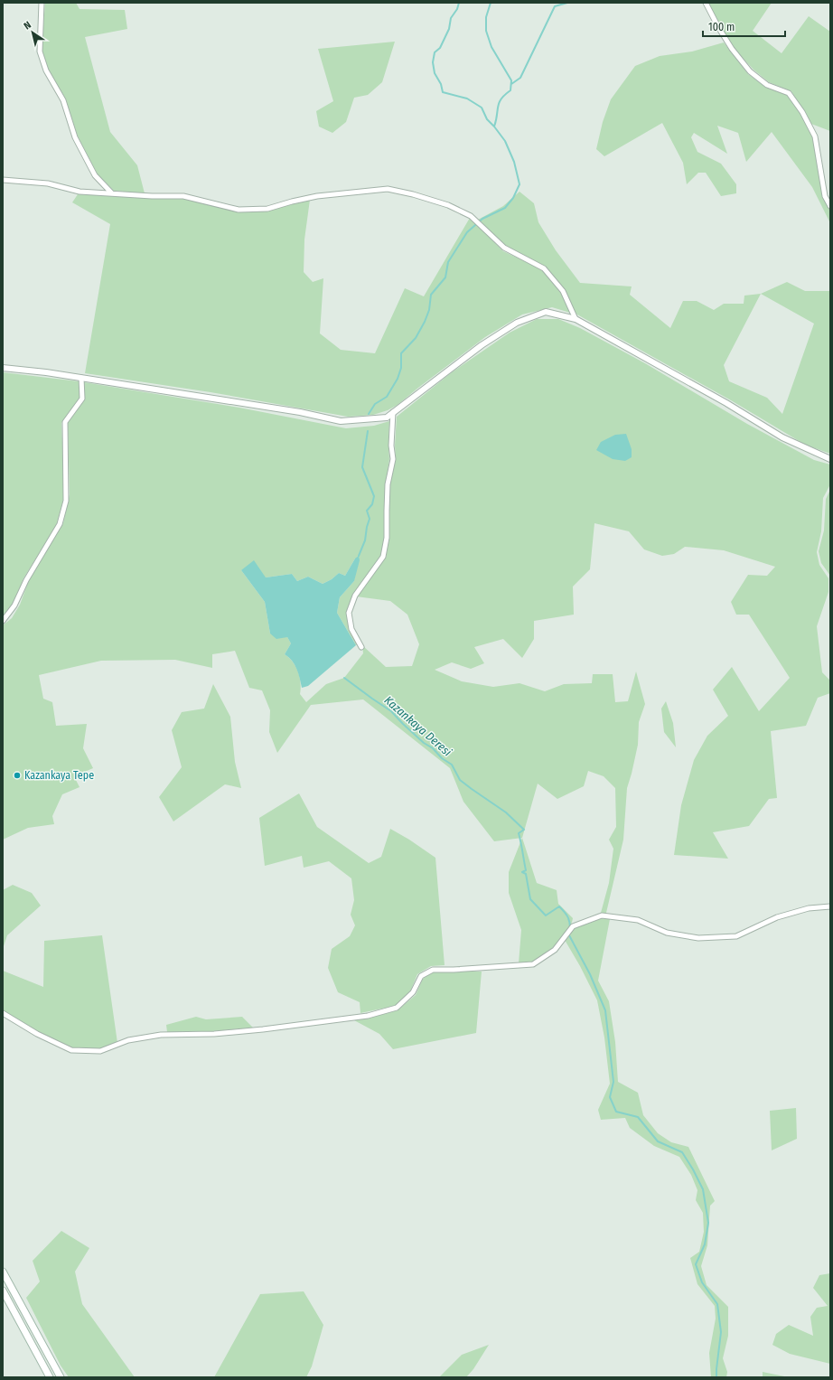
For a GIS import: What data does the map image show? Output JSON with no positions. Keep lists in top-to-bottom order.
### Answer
{
  "water": ["Kazankaya Deresi"],
  "places": ["Kazankaya Tepe"],
  "scale_bar": "100 m",
  "north": "top left"
}
